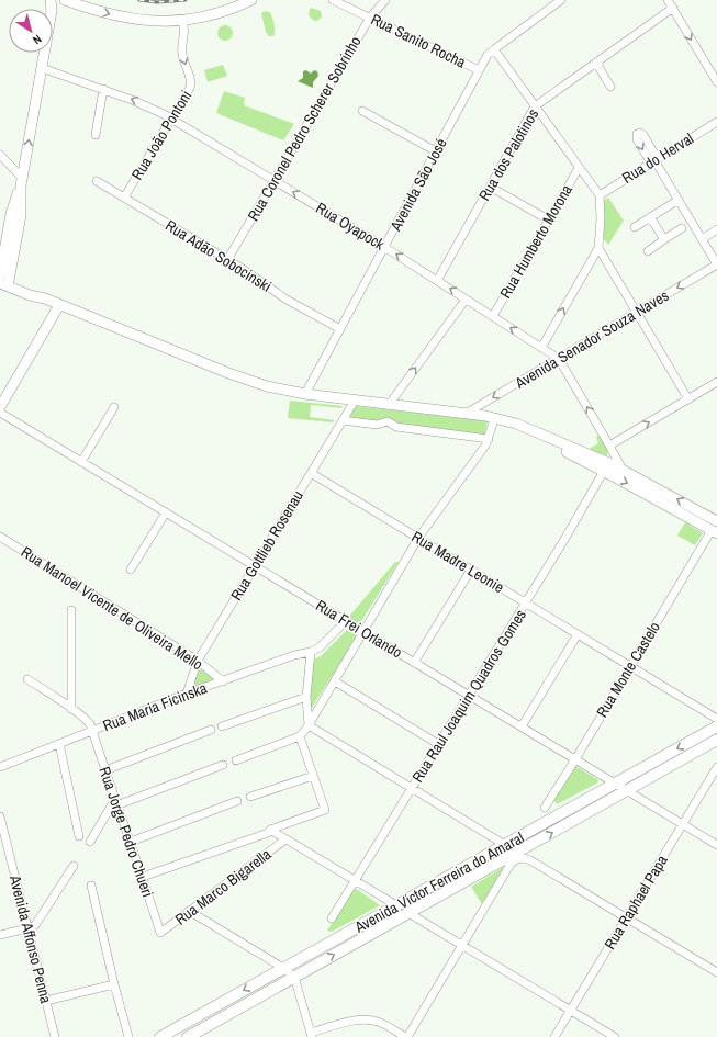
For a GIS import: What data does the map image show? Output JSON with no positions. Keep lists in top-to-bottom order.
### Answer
{
  "streets": {
    "highway": ["Avenida Victor Ferreira do Amaral"],
    "street": [
      "Rua Sanito Rocha",
      "Rua Coronel Pedro Scherer Sobrinho",
      "Rua João Pontoni",
      "Rua dos Palotinos",
      "Rua do Herval",
      "Avenida São José",
      "Rua Oyapock",
      "Rua Humberto Morona",
      "Rua Adão Sobocinski",
      "Avenida Senador Souza Naves",
      "Rua Gottlieb Rosenau",
      "Rua Madre Leonie",
      "Rua Manoel Vicente de Oliveira Mello",
      "Rua Frei Orlando",
      "Rua Monte Castelo",
      "Rua Raul Joaquim Quadros Gomes",
      "Rua Maria Ficinska",
      "Rua Jorge Pedro Chueri",
      "Rua Marco Bigarella",
      "Rua Raphael Papa",
      "Avenida Affonso Penna"
    ]
  },
  "crossings": [
    ["Rua Sanito Rocha", "Rua Coronel Pedro Scherer Sobrinho"],
    ["Rua Sanito Rocha", "Avenida São José"],
    ["Rua Coronel Pedro Scherer Sobrinho", "Rua Oyapock"],
    ["Rua Coronel Pedro Scherer Sobrinho", "Rua Adão Sobocinski"],
    ["Rua João Pontoni", "Rua Oyapock"],
    ["Rua João Pontoni", "Rua Adão Sobocinski"],
    ["Rua dos Palotinos", "Rua Oyapock"],
    ["Avenida São José", "Rua Oyapock"],
    ["Avenida São José", "Rua Adão Sobocinski"],
    ["Rua Oyapock", "Rua Humberto Morona"],
    ["Rua Oyapock", "Avenida Senador Souza Naves"],
    ["Rua Gottlieb Rosenau", "Rua Madre Leonie"],
    ["Rua Gottlieb Rosenau", "Rua Manoel Vicente de Oliveira Mello"],
    ["Rua Gottlieb Rosenau", "Rua Frei Orlando"],
    ["Rua Gottlieb Rosenau", "Rua Maria Ficinska"],
    ["Rua Madre Leonie", "Rua Monte Castelo"],
    ["Rua Madre Leonie", "Rua Raul Joaquim Quadros Gomes"],
    ["Rua Manoel Vicente de Oliveira Mello", "Rua Maria Ficinska"],
    ["Rua Frei Orlando", "Rua Monte Castelo"],
    ["Rua Frei Orlando", "Rua Raul Joaquim Quadros Gomes"],
    ["Rua Frei Orlando", "Avenida Victor Ferreira do Amaral"],
    ["Rua Frei Orlando", "Rua Raphael Papa"],
    ["Rua Maria Ficinska", "Rua Jorge Pedro Chueri"],
    ["Rua Jorge Pedro Chueri", "Rua Marco Bigarella"]
  ],
  "one_way": ["Rua João Pontoni", "Rua Oyapock", "Avenida Senador Souza Naves"],
  "north": "bottom right"
}
